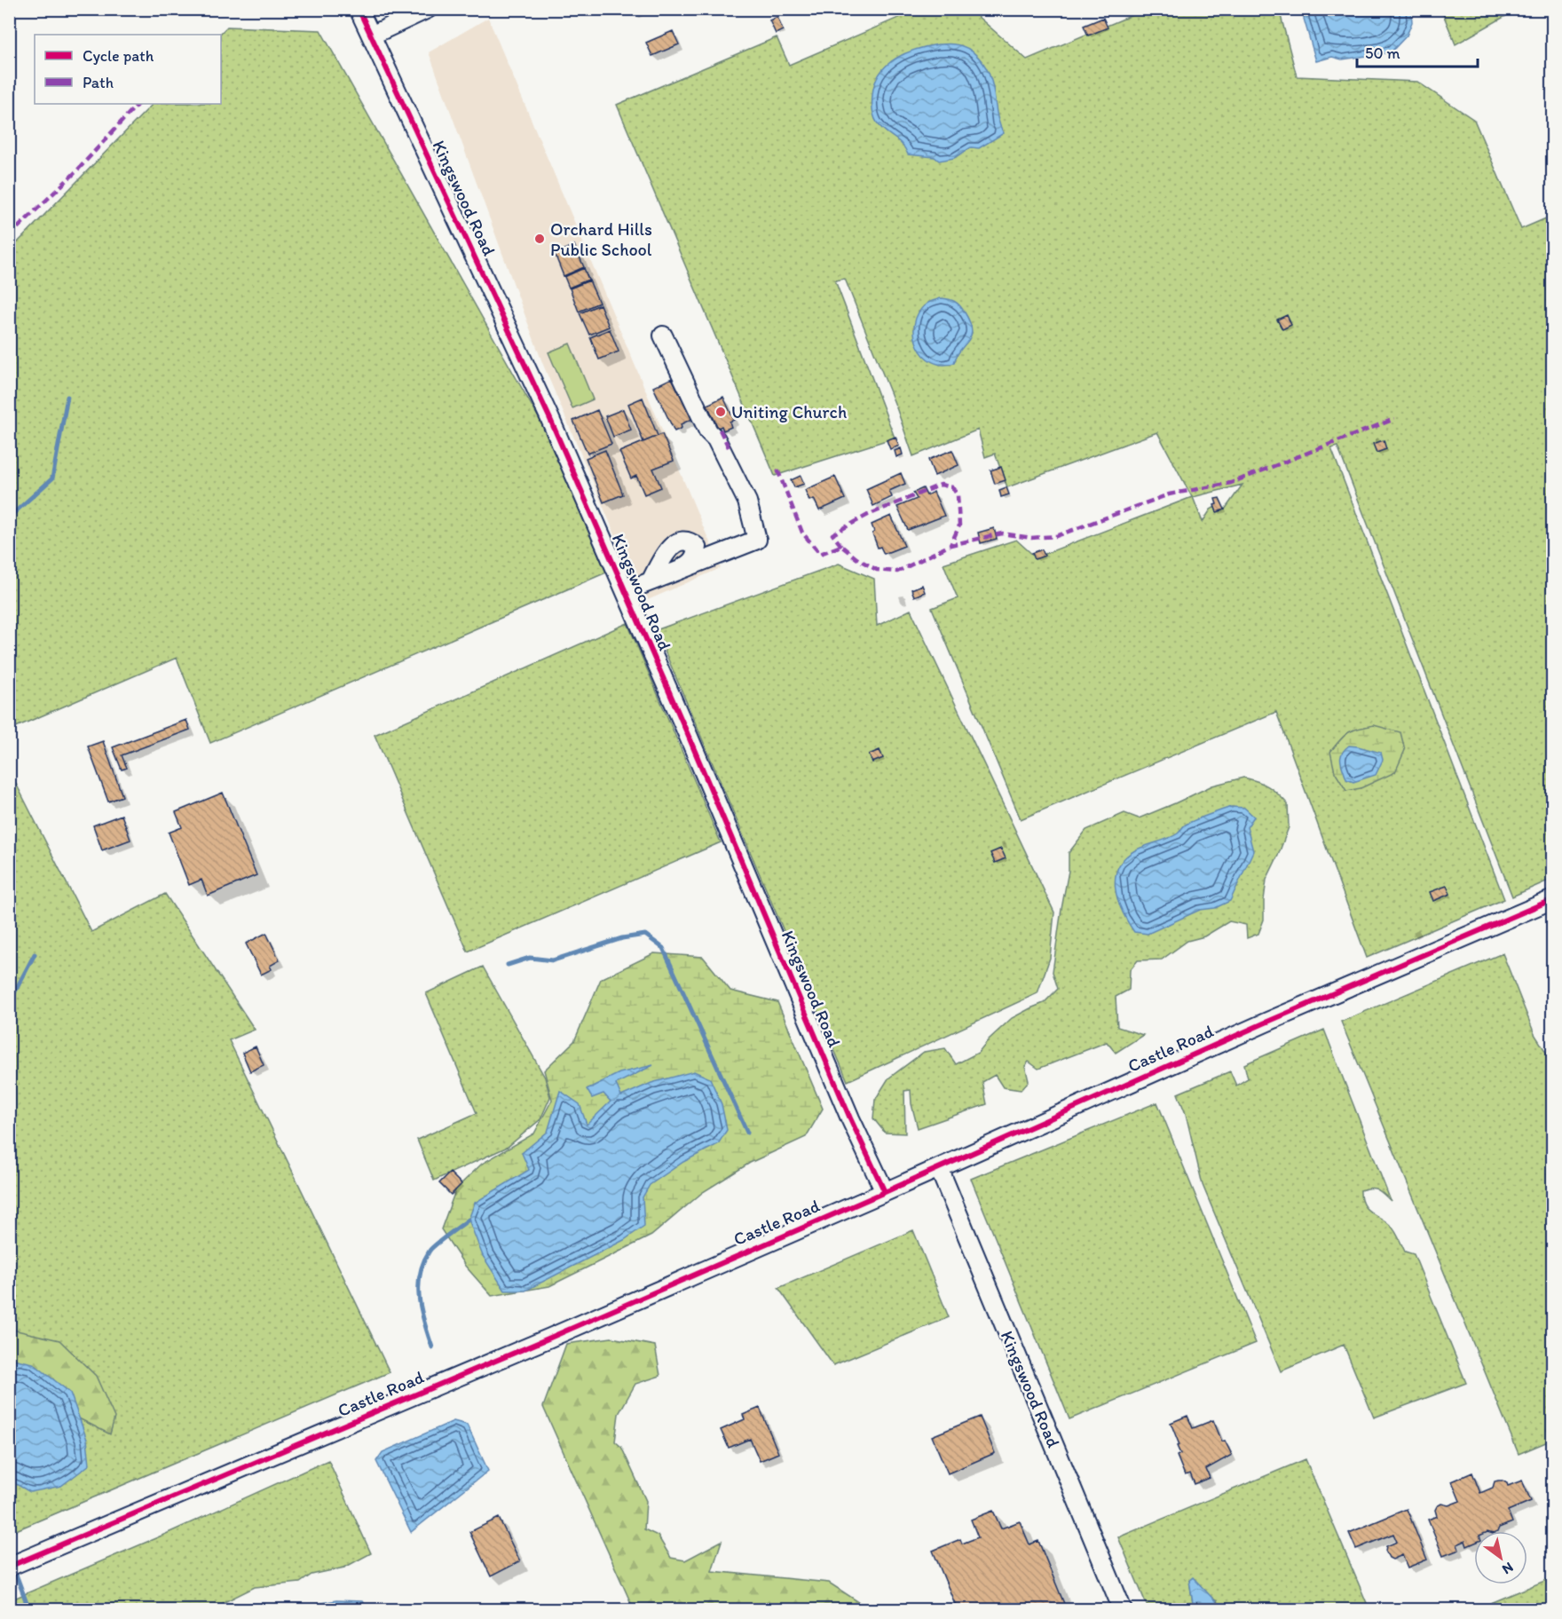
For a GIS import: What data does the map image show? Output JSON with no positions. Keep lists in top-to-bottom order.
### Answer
{
  "streets": {
    "street": ["Kingswood Road", "Castle Road"]
  },
  "crossings": [
    ["Kingswood Road", "Castle Road"]
  ],
  "places": ["Orchard Hills Public School", "Uniting Church"],
  "legend": ["Cycle path", "Path"],
  "scale_bar": "50 m",
  "north": "bottom right"
}
